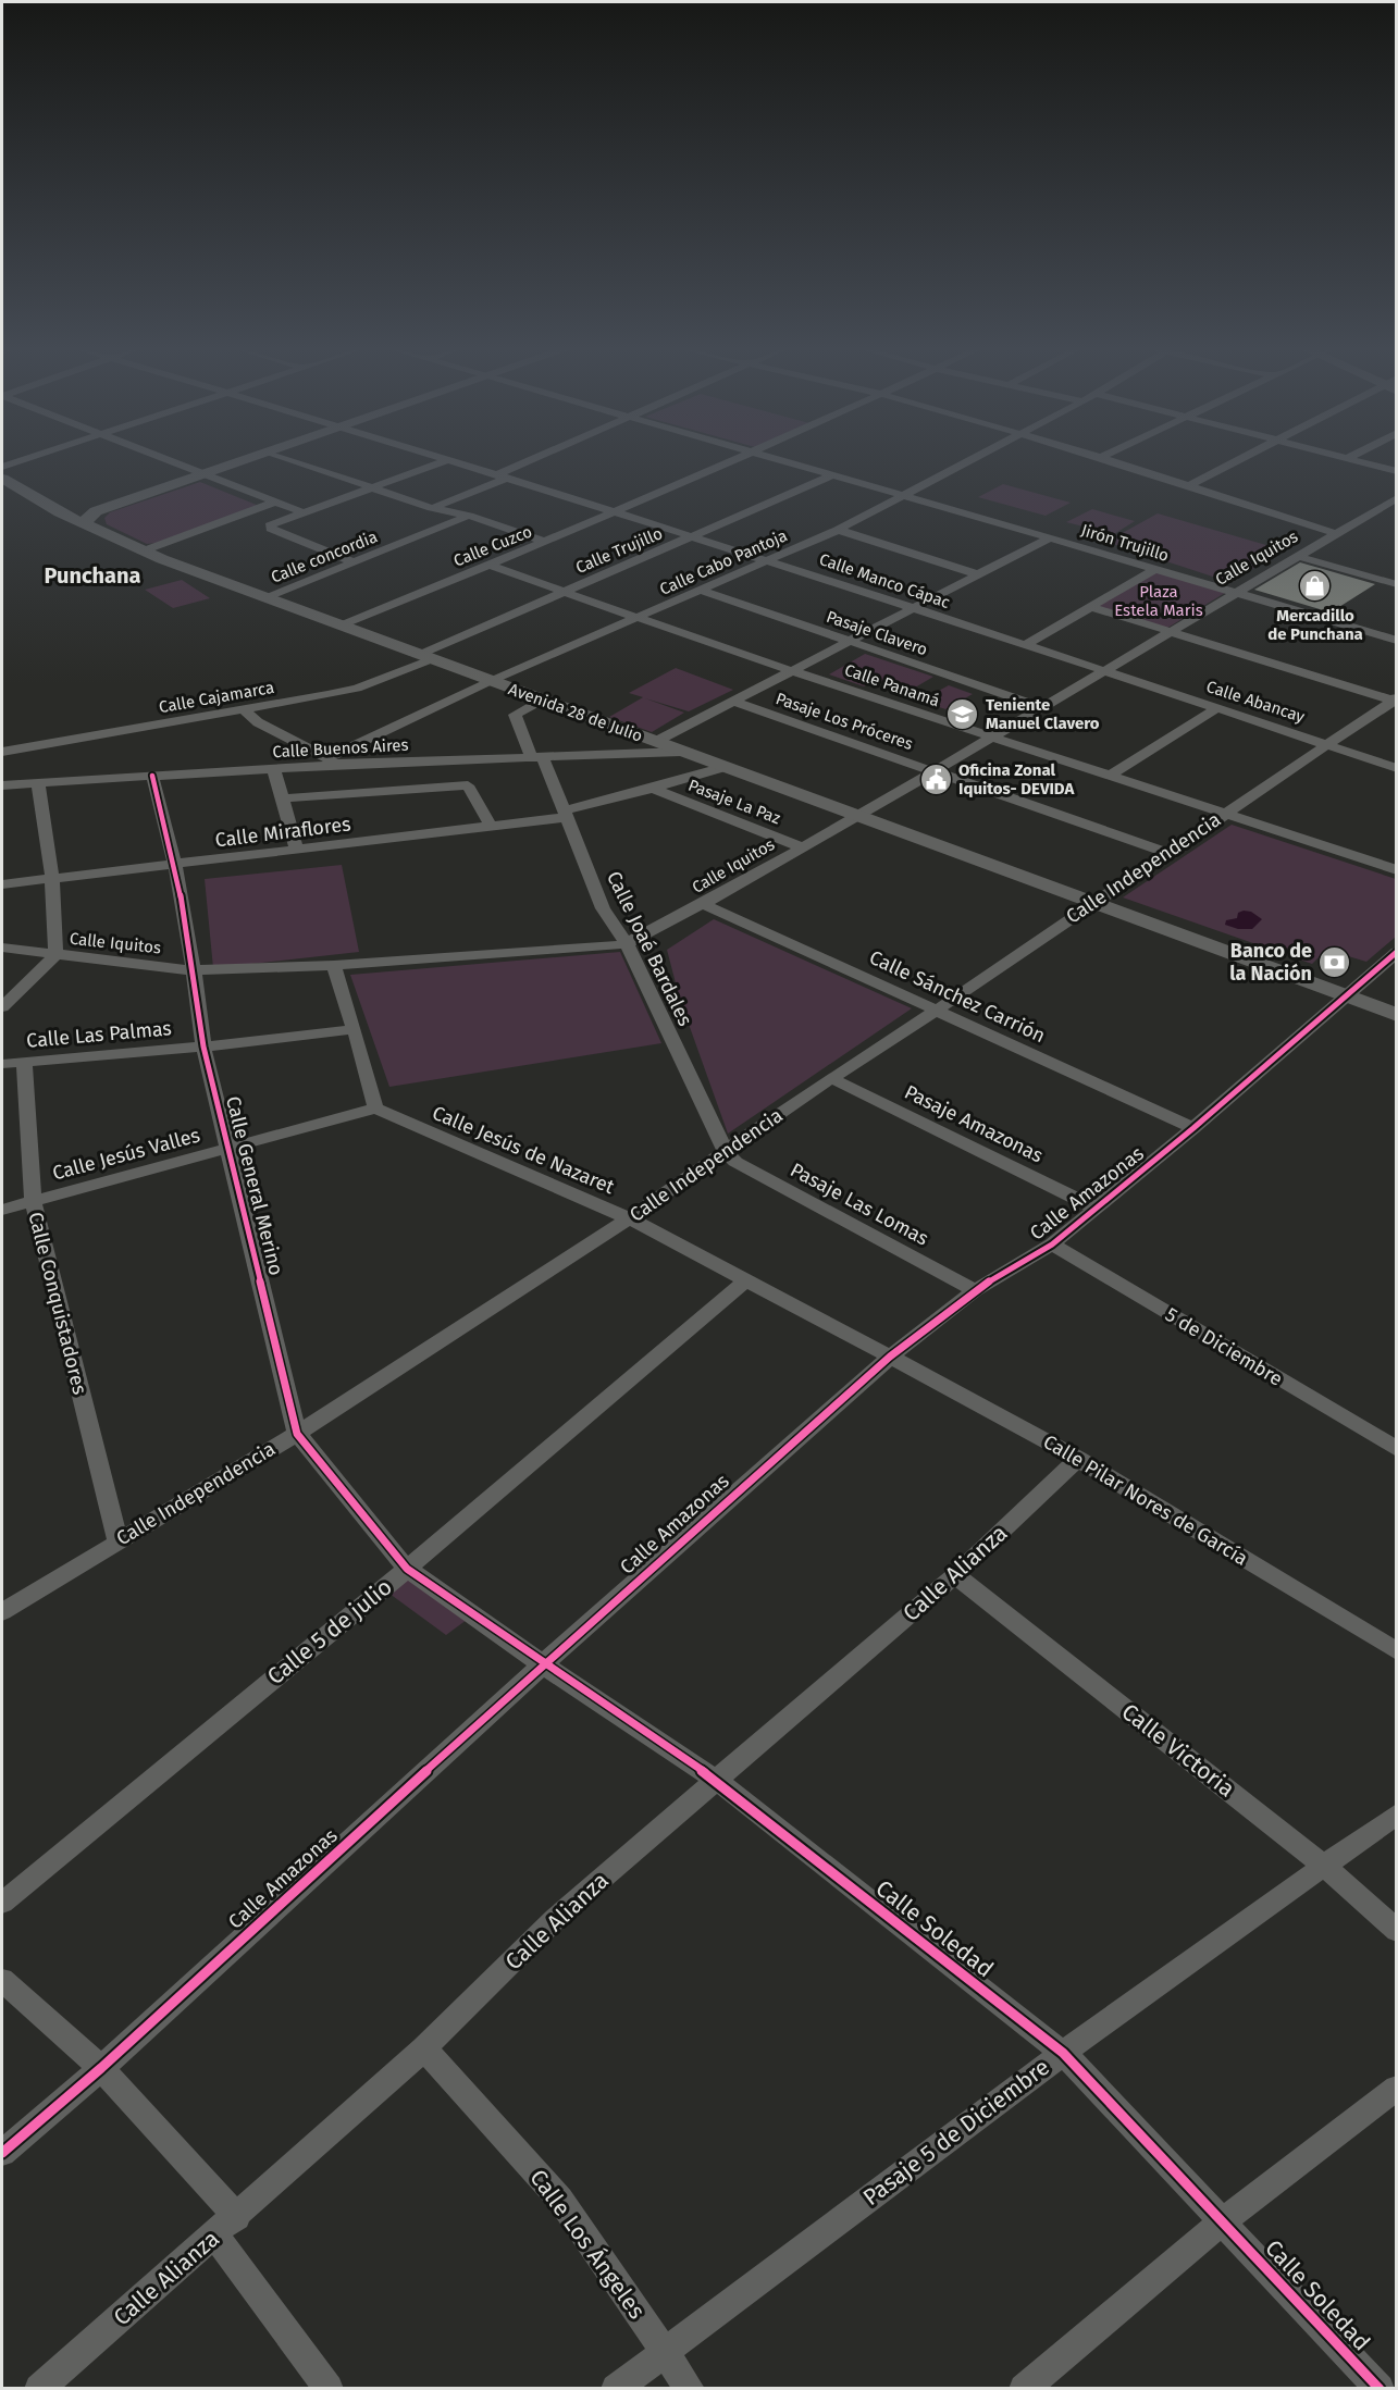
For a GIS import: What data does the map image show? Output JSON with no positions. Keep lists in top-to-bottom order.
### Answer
{
  "streets": {
    "main road": ["Avenida 28 de Julio"],
    "street": [
      "Jirón Trujillo",
      "Calle Cuzco",
      "Calle Trujillo",
      "Calle concordia",
      "Calle Iquitos",
      "Calle Cabo Pantoja",
      "Calle Manco Cápac",
      "Pasaje Clavero",
      "Calle Panamá",
      "Calle Cajamarca",
      "Calle Abancay",
      "Pasaje Los Próceres",
      "Calle Buenos Aires",
      "Pasaje La Paz",
      "Calle Miraflores",
      "Calle Independencia",
      "Calle Joaé Bardales",
      "Calle Sánchez Carrión",
      "Calle Las Palmas",
      "Pasaje Amazonas",
      "Calle Jesús de Nazaret",
      "Calle Jesús Valles",
      "Calle General Merino",
      "Calle Amazonas",
      "Pasaje Las Lomas",
      "Calle Conquistadores",
      "5 de Diciembre",
      "Calle Pilar Nores de García",
      "Calle Alianza",
      "Calle 5 de julio",
      "Calle Victoria",
      "Calle Soledad",
      "Pasaje 5 de Diciembre",
      "Calle Los Ángeles"
    ]
  },
  "crossings": [
    ["Jirón Trujillo", "Calle Trujillo"],
    ["Jirón Trujillo", "Calle Iquitos"],
    ["Jirón Trujillo", "Calle Cabo Pantoja"],
    ["Calle Cuzco", "Calle Manco Cápac"],
    ["Calle Cuzco", "Calle Panamá"],
    ["Calle Cuzco", "Avenida 28 de Julio"],
    ["Calle Trujillo", "Calle Manco Cápac"],
    ["Calle Trujillo", "Calle Panamá"],
    ["Calle Trujillo", "Calle Cajamarca"],
    ["Calle Trujillo", "Avenida 28 de Julio"],
    ["Calle concordia", "Avenida 28 de Julio"],
    ["Calle Iquitos", "Calle Manco Cápac"],
    ["Calle Iquitos", "Pasaje Clavero"],
    ["Calle Iquitos", "Calle Panamá"],
    ["Calle Iquitos", "Calle Abancay"],
    ["Calle Iquitos", "Avenida 28 de Julio"],
    ["Calle Iquitos", "Pasaje Los Próceres"],
    ["Calle Iquitos", "Pasaje La Paz"],
    ["Calle Iquitos", "Calle Joaé Bardales"],
    ["Calle Iquitos", "Calle Sánchez Carrión"],
    ["Calle Iquitos", "Calle General Merino"],
    ["Calle Cabo Pantoja", "Calle Manco Cápac"],
    ["Calle Cabo Pantoja", "Pasaje Clavero"],
    ["Calle Cabo Pantoja", "Calle Panamá"],
    ["Calle Cabo Pantoja", "Avenida 28 de Julio"],
    ["Calle Cabo Pantoja", "Calle Buenos Aires"],
    ["Calle Manco Cápac", "Calle Abancay"],
    ["Calle Panamá", "Calle Independencia"],
    ["Calle Cajamarca", "Avenida 28 de Julio"],
    ["Calle Abancay", "Calle Independencia"],
    ["Avenida 28 de Julio", "Calle Buenos Aires"],
    ["Avenida 28 de Julio", "Calle Miraflores"],
    ["Avenida 28 de Julio", "Calle Independencia"],
    ["Avenida 28 de Julio", "Calle Joaé Bardales"],
    ["Avenida 28 de Julio", "Calle Amazonas"],
    ["Pasaje Los Próceres", "Calle Independencia"],
    ["Calle Buenos Aires", "Calle Joaé Bardales"],
    ["Calle Buenos Aires", "Calle General Merino"],
    ["Pasaje La Paz", "Calle Miraflores"],
    ["Calle Miraflores", "Calle Joaé Bardales"],
    ["Calle Miraflores", "Calle General Merino"],
    ["Calle Independencia", "Calle Joaé Bardales"],
    ["Calle Independencia", "Calle Sánchez Carrión"],
    ["Calle Independencia", "Pasaje Amazonas"],
    ["Calle Independencia", "Calle Jesús de Nazaret"],
    ["Calle Independencia", "Calle General Merino"],
    ["Calle Independencia", "Pasaje Las Lomas"],
    ["Calle Independencia", "Calle Conquistadores"],
    ["Calle Joaé Bardales", "Pasaje Las Lomas"],
    ["Calle Sánchez Carrión", "Calle Amazonas"],
    ["Calle Las Palmas", "Calle General Merino"],
    ["Calle Las Palmas", "Calle Conquistadores"],
    ["Pasaje Amazonas", "Calle Amazonas"],
    ["Calle Jesús de Nazaret", "Calle Jesús Valles"],
    ["Calle Jesús de Nazaret", "Calle Amazonas"],
    ["Calle Jesús de Nazaret", "Calle Pilar Nores de García"],
    ["Calle Jesús de Nazaret", "Calle 5 de julio"],
    ["Calle Jesús Valles", "Calle General Merino"],
    ["Calle Jesús Valles", "Calle Conquistadores"],
    ["Calle General Merino", "Calle 5 de julio"],
    ["Calle General Merino", "Calle Soledad"],
    ["Calle Amazonas", "Pasaje Las Lomas"],
    ["Calle Amazonas", "5 de Diciembre"],
    ["Calle Amazonas", "Calle Pilar Nores de García"],
    ["Calle Amazonas", "Calle Soledad"],
    ["Calle Pilar Nores de García", "Calle Alianza"],
    ["Calle Alianza", "Calle Victoria"],
    ["Calle Alianza", "Calle Soledad"],
    ["Calle Alianza", "Calle Los Ángeles"],
    ["Calle 5 de julio", "Calle Soledad"],
    ["Calle Victoria", "Pasaje 5 de Diciembre"],
    ["Calle Soledad", "Pasaje 5 de Diciembre"],
    ["Pasaje 5 de Diciembre", "Calle Los Ángeles"]
  ],
  "districts": ["Punchana"],
  "parks": ["Plaza Estela Maris"],
  "places": {
    "shop": ["Mercadillo de Punchana"],
    "school or university": ["Teniente Manuel Clavero"],
    "public building": ["Oficina Zonal Iquitos- DEVIDA"],
    "bank": ["Banco de la Nación"]
  }
}
